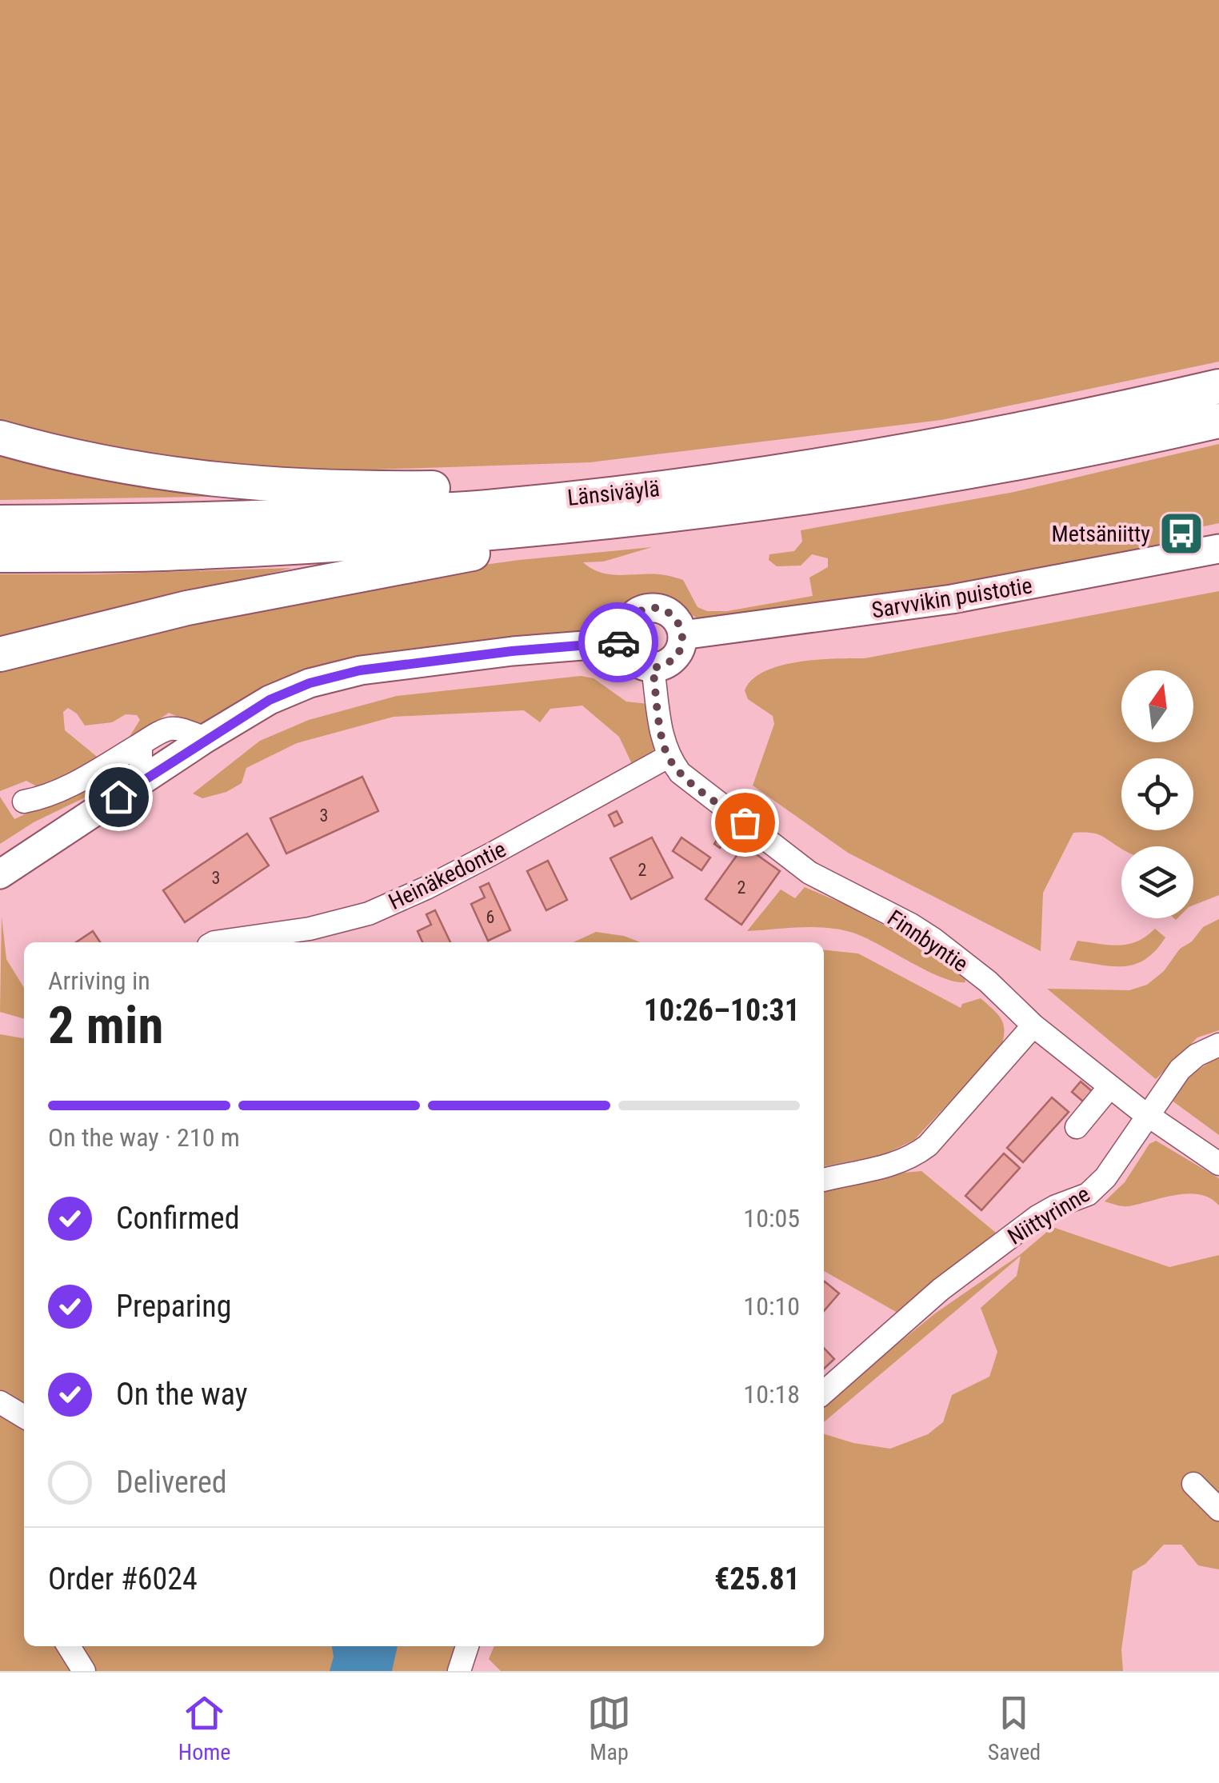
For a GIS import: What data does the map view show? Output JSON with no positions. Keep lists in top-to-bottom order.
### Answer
{
  "streets": {
    "highway": ["Länsiväylä"],
    "main road": ["Sarvvikin puistotie"],
    "street": ["Heinäkedontie", "Finnbyntie", "Niittyrinne"]
  },
  "crossings": [
    ["Heinäkedontie", "Finnbyntie"]
  ],
  "places": {
    "bus stop": ["Metsäniitty"]
  },
  "house_numbers": [
    "3",
    "2",
    "3",
    "2",
    "6"
  ],
  "north": "top",
  "page": {
    "heading": ["2 min", "Arriving in", "10:26–10:31"],
    "panel": ["Order #6024", "€25.81"],
    "bar": "On the way · 210 m",
    "list": [
      ["Confirmed", "10:05"],
      ["Preparing", "10:10"],
      ["On the way", "10:18"],
      "Delivered"
    ],
    "tabs": ["Home", "Map", "Saved"]
  }
}
